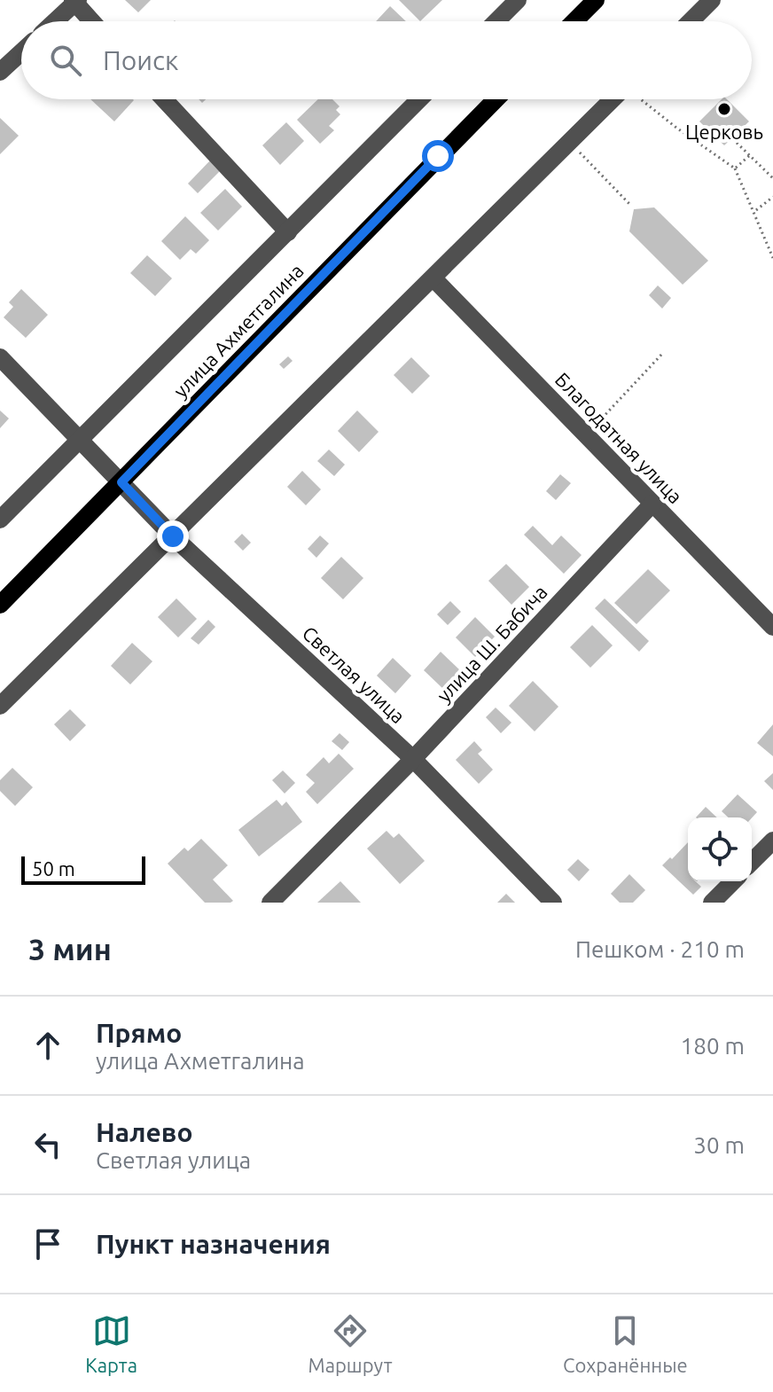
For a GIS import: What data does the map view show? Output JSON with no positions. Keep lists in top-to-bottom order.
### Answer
{
  "streets": {
    "main road": ["улица Ахметгалина"],
    "street": ["Благодатная улица", "улица Ш. Бабича", "Светлая улица"]
  },
  "crossings": [
    ["улица Ахметгалина", "Светлая улица"],
    ["Благодатная улица", "улица Ш. Бабича"],
    ["улица Ш. Бабича", "Светлая улица"]
  ],
  "places": ["Церковь"],
  "scale_bar": "50 m",
  "page": {
    "search": "Поиск",
    "scale": "50 m",
    "heading": ["3 мин", "Пешком · 210 m"],
    "list": [
      ["Прямо", "улица Ахметгалина", "180 m"],
      ["Налево", "Светлая улица", "30 m"],
      "Пункт назначения"
    ],
    "nav": ["Карта", "Маршрут", "Сохранённые"]
  }
}
